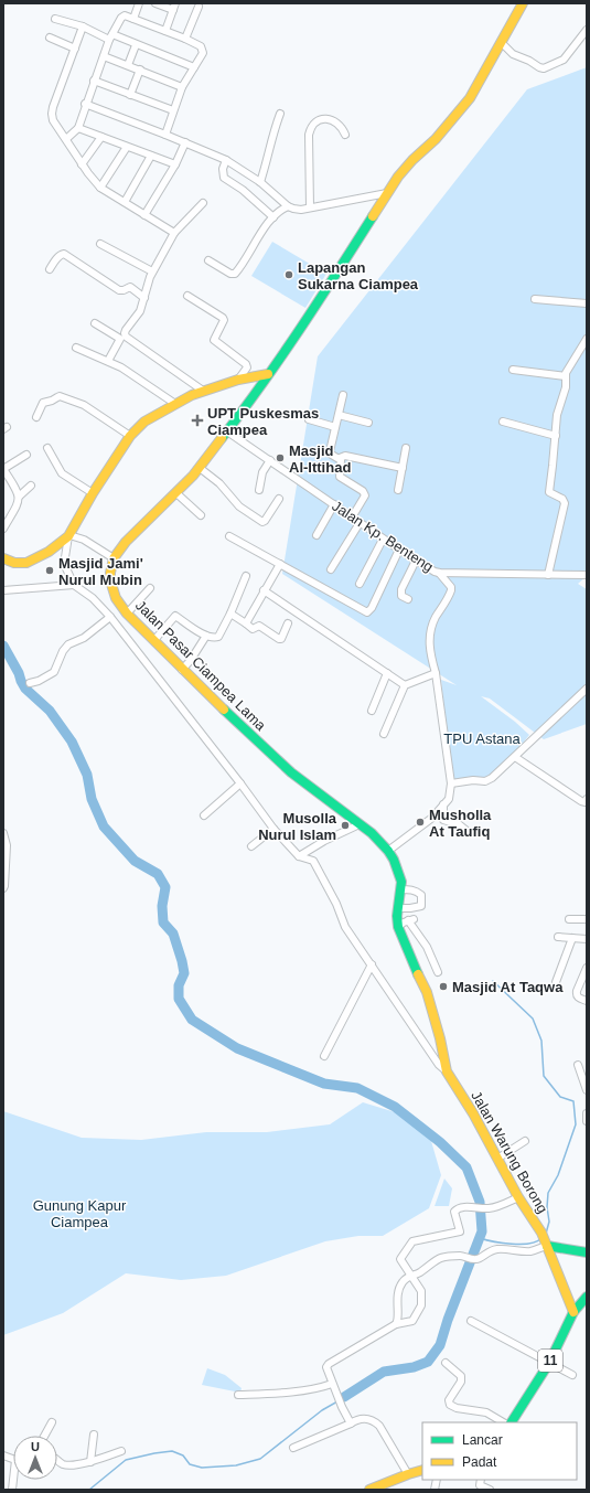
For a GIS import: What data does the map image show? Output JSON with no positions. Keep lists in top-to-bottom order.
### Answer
{
  "streets": {
    "main road": ["Jalan Pasar Ciampea Lama", "Jalan Warung Borong", "11"],
    "street": ["Jalan Kp. Benteng"]
  },
  "crossings": [
    ["Jalan Kp. Benteng", "Jalan Pasar Ciampea Lama"],
    ["Jalan Pasar Ciampea Lama", "Jalan Warung Borong"],
    ["Jalan Warung Borong", "11"]
  ],
  "parks": ["TPU Astana", "Gunung Kapur Ciampea"],
  "places": {
    "other": [
      "Lapangan Sukarna Ciampea",
      "Masjid Al-Ittihad",
      "Masjid Jami' Nurul Mubin",
      "Musholla At Taufiq",
      "Musolla Nurul Islam",
      "Masjid At Taqwa"
    ],
    "health": ["UPT Puskesmas Ciampea"]
  },
  "legend": ["Lancar", "Padat"],
  "north": "top"
}
